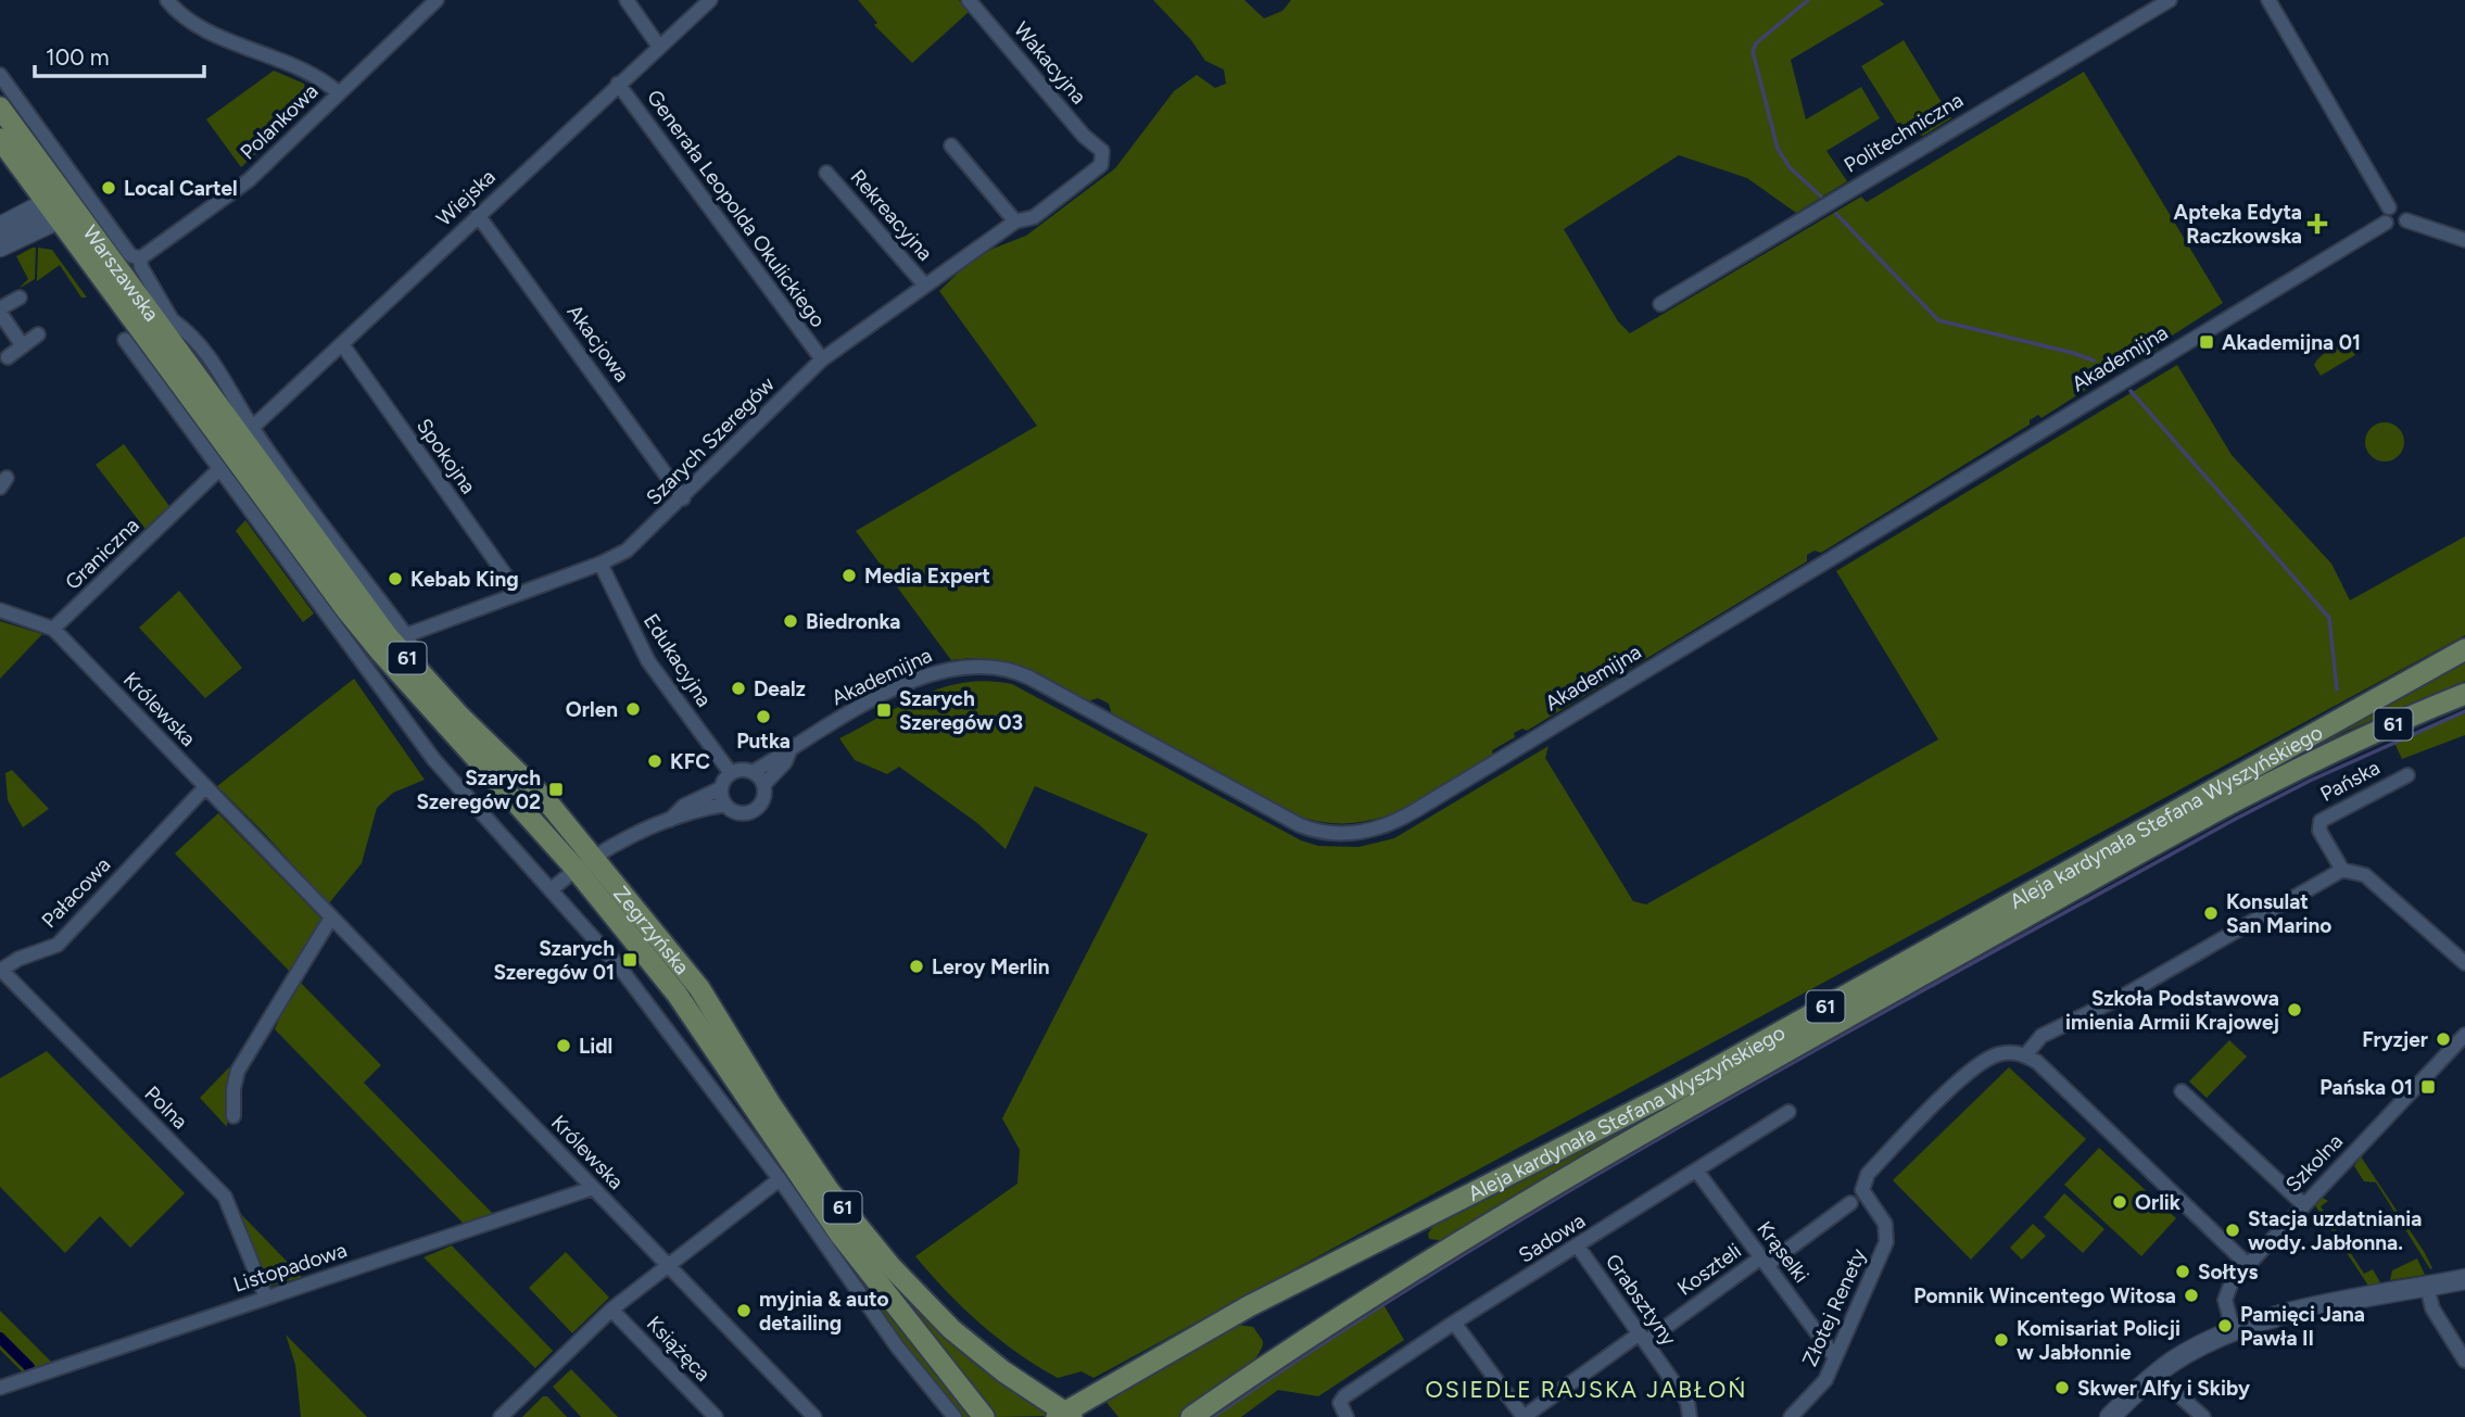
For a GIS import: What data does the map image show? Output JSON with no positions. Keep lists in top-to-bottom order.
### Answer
{
  "streets": {
    "main road": [
      "Warszawska",
      "61",
      "Aleja kardynała Stefana Wyszyńskiego",
      "Zegrzyńska"
    ],
    "street": [
      "Wakacyjna",
      "Polankowa",
      "Politechniczna",
      "Wiejska",
      "Generała Leopolda Okulickiego",
      "Rekreacyjna",
      "Akacjowa",
      "Akademijna",
      "Szarych Szeregów",
      "Spokojna",
      "Graniczna",
      "Edukacyjna",
      "Królewska",
      "Pańska",
      "Pałacowa",
      "Polna",
      "Szkolna",
      "Sadowa",
      "Krąselki",
      "Listopadowa",
      "Koszteli",
      "Grabsztyny",
      "Złotej Renety",
      "Książęca"
    ]
  },
  "crossings": [
    ["Wakacyjna", "Szarych Szeregów"],
    ["Wiejska", "Generała Leopolda Okulickiego"],
    ["Wiejska", "Warszawska"],
    ["Wiejska", "Akacjowa"],
    ["Wiejska", "Spokojna"],
    ["Wiejska", "Graniczna"],
    ["Wiejska", "Zegrzyńska"],
    ["Generała Leopolda Okulickiego", "Szarych Szeregów"],
    ["Rekreacyjna", "Szarych Szeregów"],
    ["Warszawska", "Graniczna"],
    ["Warszawska", "Zegrzyńska"],
    ["Akacjowa", "Szarych Szeregów"],
    ["Akademijna", "Edukacyjna"],
    ["Szarych Szeregów", "Spokojna"],
    ["Szarych Szeregów", "Edukacyjna"],
    ["Graniczna", "Królewska"],
    ["Graniczna", "Zegrzyńska"],
    ["Królewska", "Pałacowa"],
    ["Królewska", "Listopadowa"],
    ["Aleja kardynała Stefana Wyszyńskiego", "Zegrzyńska"],
    ["Pałacowa", "Polna"],
    ["Polna", "Listopadowa"],
    ["Sadowa", "Krąselki"],
    ["Sadowa", "Koszteli"],
    ["Sadowa", "Grabsztyny"],
    ["Krąselki", "Koszteli"],
    ["Krąselki", "Złotej Renety"],
    ["Koszteli", "Grabsztyny"]
  ],
  "districts": ["OSIEDLE RAJSKA JABŁOŃ"],
  "places": {
    "other": [
      "Local Cartel",
      "Media Expert",
      "Kebab King",
      "Biedronka",
      "Dealz",
      "Orlen",
      "Putka",
      "KFC",
      "Konsulat San Marino",
      "Leroy Merlin",
      "Szkoła Podstawowa imienia Armii Krajowej",
      "Fryzjer",
      "Lidl",
      "Orlik",
      "Stacja uzdatniania wody. Jabłonna.",
      "Sołtys",
      "Pomnik Wincentego Witosa",
      "myjnia & auto detailing",
      "Pamięci Jana Pawła II",
      "Komisariat Policji w Jabłonnie",
      "Skwer Alfy i Skiby"
    ],
    "health": ["Apteka Edyta Raczkowska"],
    "transit": [
      "Akademijna 01",
      "Szarych Szeregów 03",
      "Szarych Szeregów 02",
      "Szarych Szeregów 01",
      "Pańska 01"
    ]
  },
  "scale_bar": "100 m"
}
